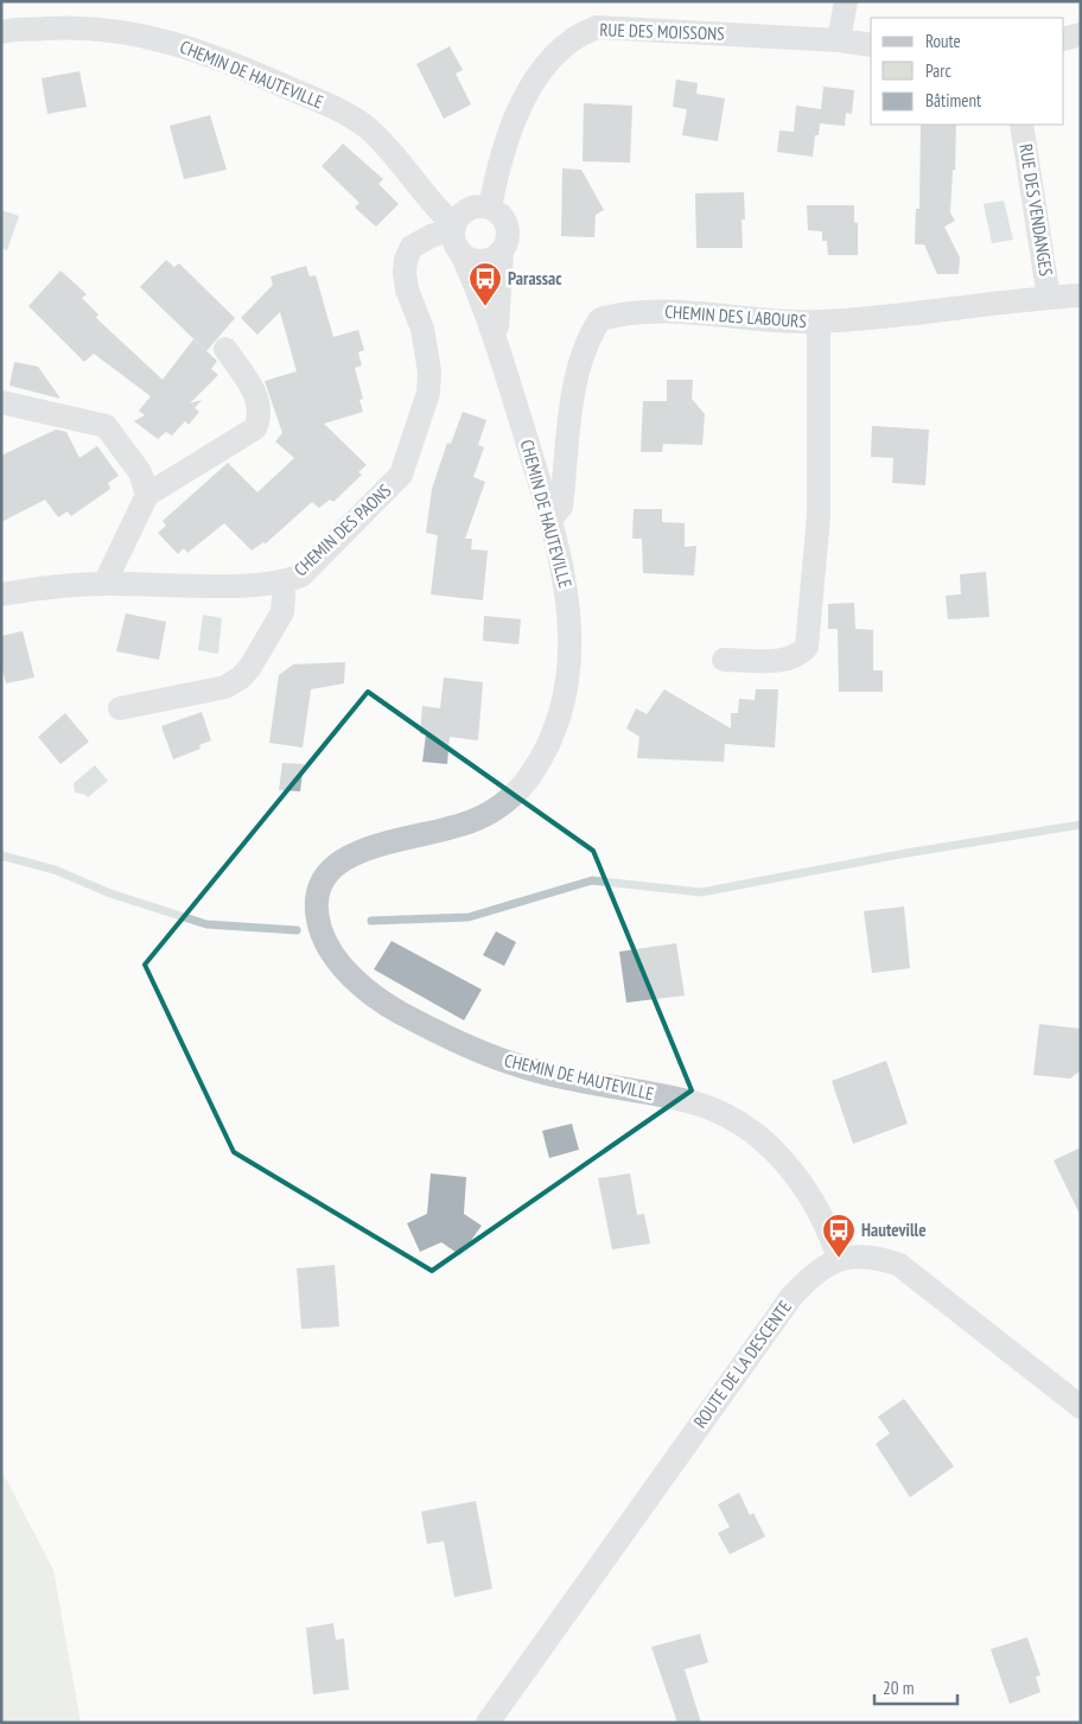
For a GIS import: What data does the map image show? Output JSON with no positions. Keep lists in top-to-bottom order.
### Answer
{
  "streets": {
    "street": [
      "RUE DES MOISSONS",
      "CHEMIN DE HAUTEVILLE",
      "RUE DES VENDANGES",
      "CHEMIN DES LABOURS",
      "CHEMIN DES PAONS",
      "ROUTE DE LA DESCENTE"
    ]
  },
  "crossings": [
    ["RUE DES MOISSONS", "CHEMIN DE HAUTEVILLE"],
    ["RUE DES MOISSONS", "CHEMIN DES PAONS"],
    ["CHEMIN DE HAUTEVILLE", "CHEMIN DES LABOURS"],
    ["CHEMIN DE HAUTEVILLE", "CHEMIN DES PAONS"],
    ["CHEMIN DE HAUTEVILLE", "ROUTE DE LA DESCENTE"],
    ["RUE DES VENDANGES", "CHEMIN DES LABOURS"]
  ],
  "places": {
    "bus stop": ["Parassac", "Hauteville"]
  },
  "legend": ["Route", "Parc", "Bâtiment"],
  "scale_bar": "20 m"
}
